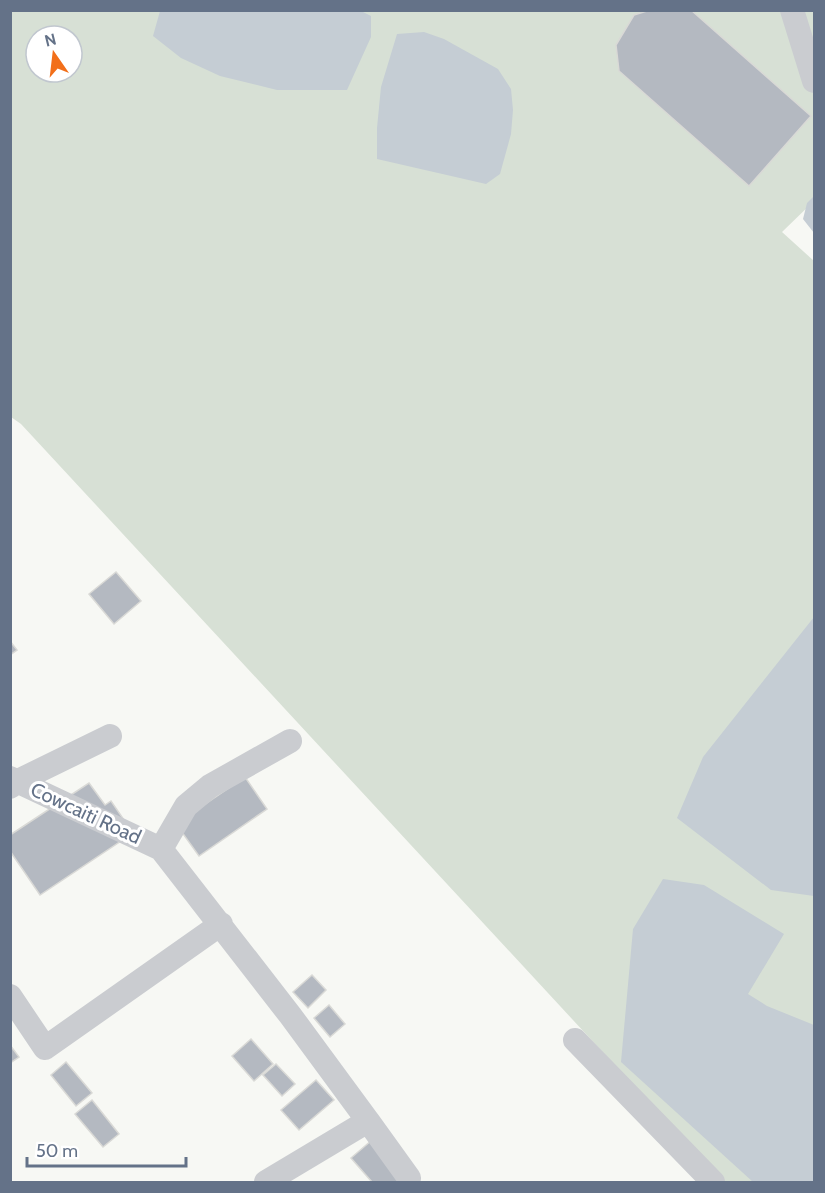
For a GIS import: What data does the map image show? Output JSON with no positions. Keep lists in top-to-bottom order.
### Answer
{
  "streets": {
    "street": ["Cowcaiti Road"]
  },
  "scale_bar": "50 m",
  "north": "top"
}
